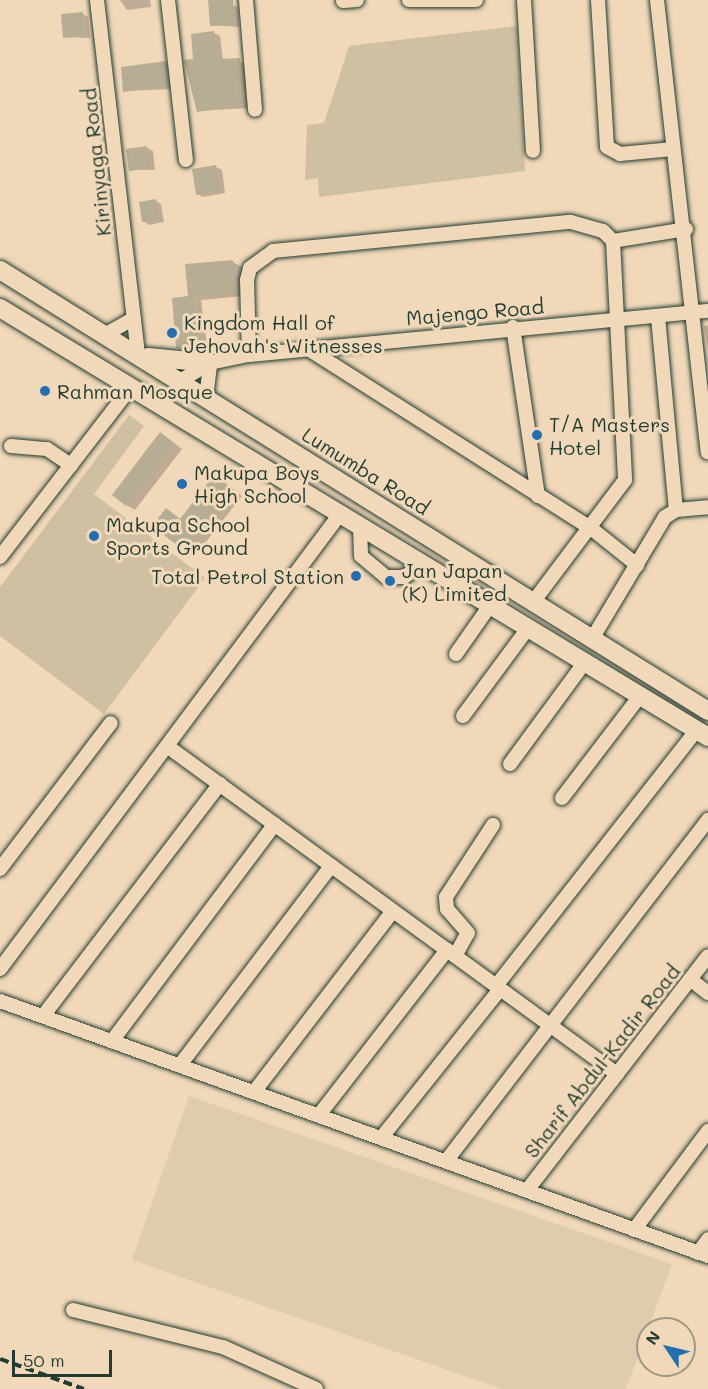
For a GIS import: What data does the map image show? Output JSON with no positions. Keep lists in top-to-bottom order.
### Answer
{
  "streets": {
    "main road": ["Lumumba Road"],
    "street": ["Kirinyaga Road", "Majengo Road", "Sharif Abdul-Kadir Road"]
  },
  "crossings": [
    ["Kirinyaga Road", "Lumumba Road"],
    ["Majengo Road", "Lumumba Road"]
  ],
  "places": [
    "Kingdom Hall of Jehovah's Witnesses",
    "Rahman Mosque",
    "T/A Masters Hotel",
    "Makupa Boys High School",
    "Makupa School Sports Ground",
    "Total Petrol Station",
    "Jan Japan (K) Limited"
  ],
  "scale_bar": "50 m",
  "north": "top left"
}
